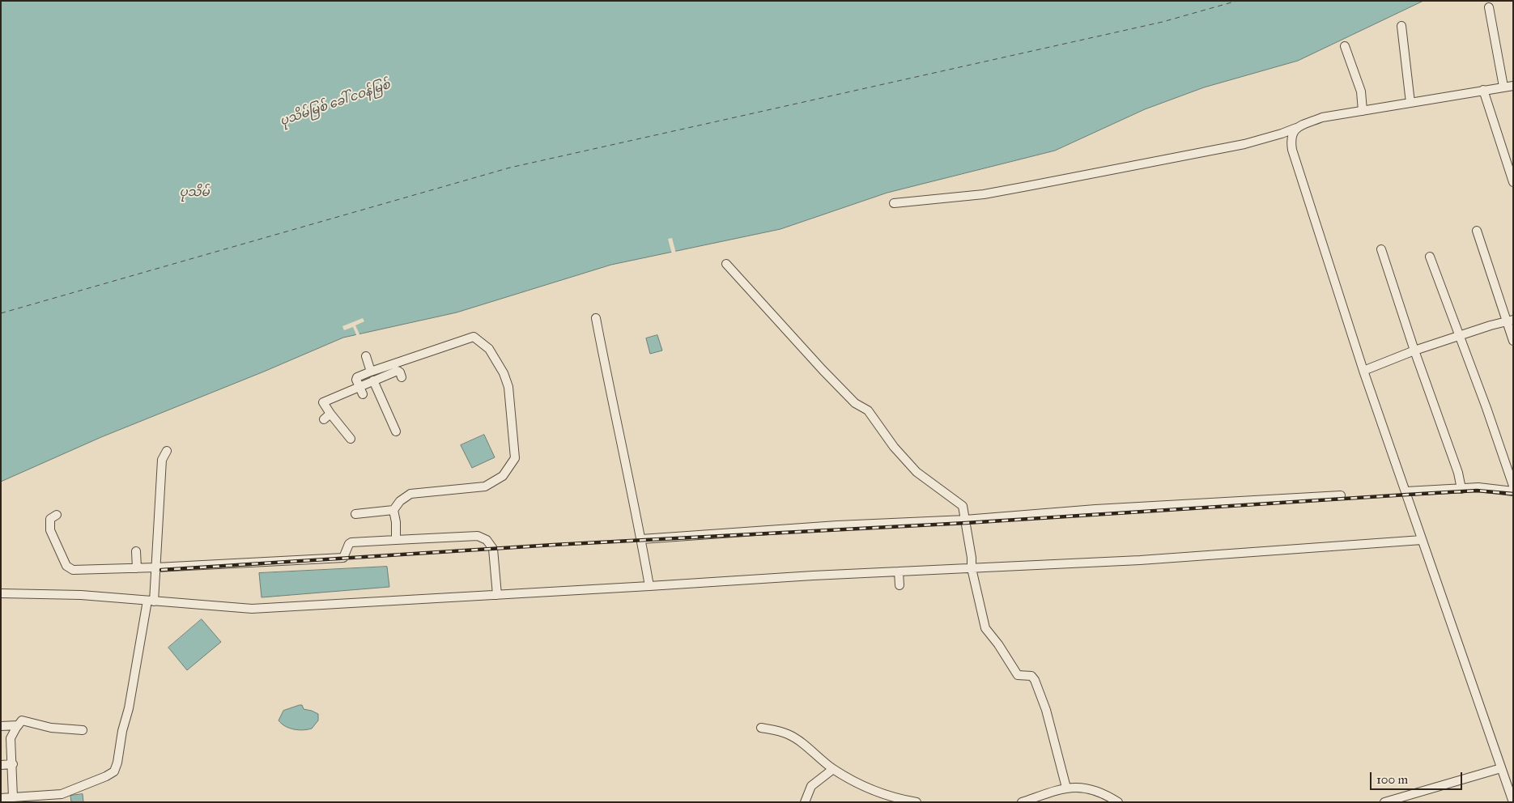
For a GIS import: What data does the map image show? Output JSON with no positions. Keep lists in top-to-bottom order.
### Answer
{
  "water": ["ပုသိမ်မြစ် ခေါ် ငဝန်မြစ်", "ပုသိမ်"],
  "scale_bar": "100 m"
}
